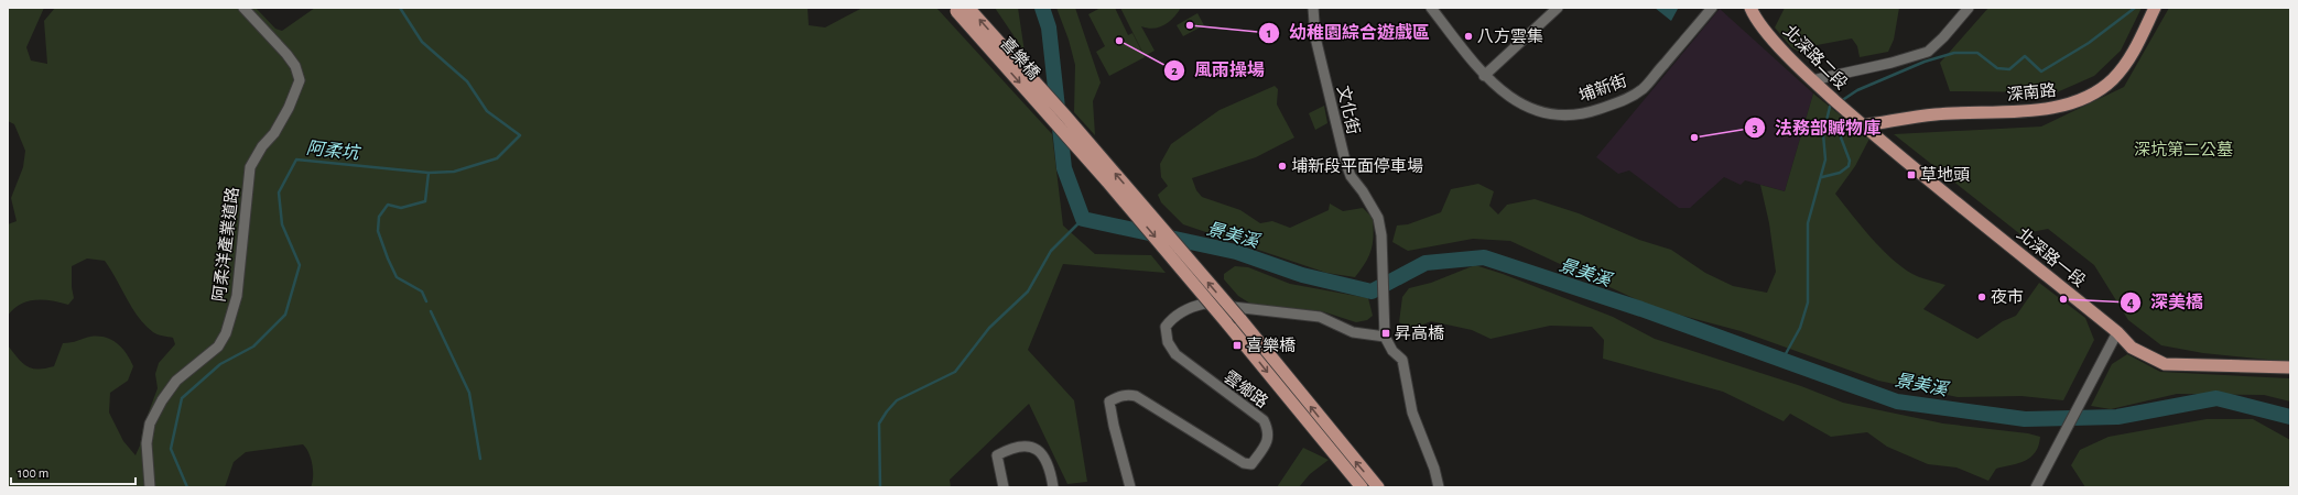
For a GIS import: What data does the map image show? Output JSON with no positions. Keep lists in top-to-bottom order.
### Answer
{
  "streets": {
    "main road": [
      "北深路二段",
      "喜樂橋",
      "深南路",
      "北深路一段"
    ],
    "street": [
      "埔新街",
      "文化街",
      "阿柔洋產業道路",
      "雲鄉路"
    ]
  },
  "crossings": [
    ["北深路二段", "深南路"],
    ["北深路二段", "北深路一段"],
    ["深南路", "北深路一段"],
    ["文化街", "雲鄉路"]
  ],
  "water": ["阿柔坑", "景美溪"],
  "parks": ["深坑第二公墓"],
  "places": {
    "other": [
      "幼稚園綜合遊戲區",
      "八方雲集",
      "風雨操場",
      "法務部贓物庫",
      "埔新段平面停車場",
      "夜市",
      "深美橋"
    ],
    "transit": ["草地頭", "昇高橋", "喜樂橋"]
  },
  "scale_bar": "100 m"
}
